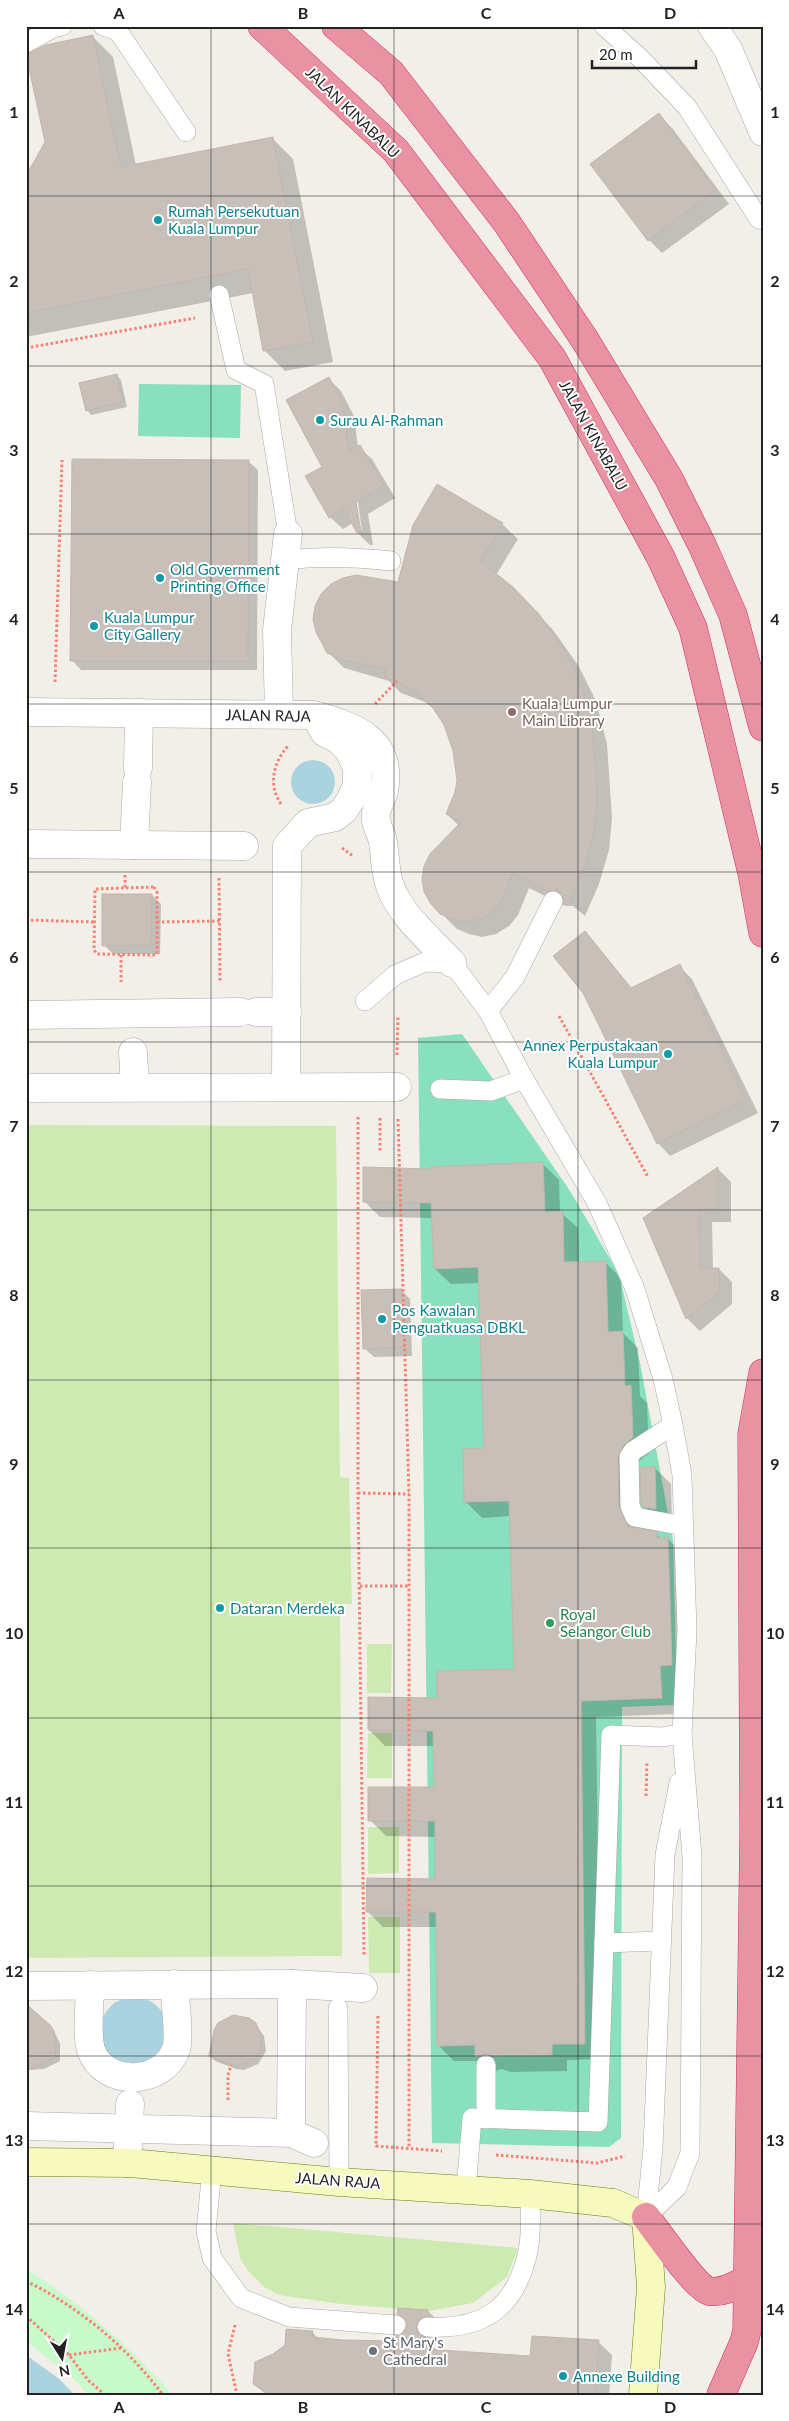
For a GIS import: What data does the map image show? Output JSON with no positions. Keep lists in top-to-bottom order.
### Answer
{
  "streets": {
    "highway": ["JALAN KINABALU"],
    "street": ["JALAN RAJA"]
  },
  "places": [
    "Rumah Persekutuan Kuala Lumpur",
    "Surau Al-Rahman",
    "Old Government Printing Office",
    "Kuala Lumpur City Gallery",
    "Kuala Lumpur Main Library",
    "Annex Perpustakaan Kuala Lumpur",
    "Pos Kawalan Penguatkuasa DBKL",
    "Dataran Merdeka",
    "Royal Selangor Club",
    "St Mary's Cathedral",
    "Annexe Building"
  ],
  "scale_bar": "20 m",
  "north": "bottom",
  "grid": {
    "columns": [
      "A",
      "B",
      "C",
      "D"
    ],
    "rows": [
      "1",
      "2",
      "3",
      "4",
      "5",
      "6",
      "7",
      "8",
      "9",
      "10",
      "11",
      "12",
      "13",
      "14"
    ]
  }
}
